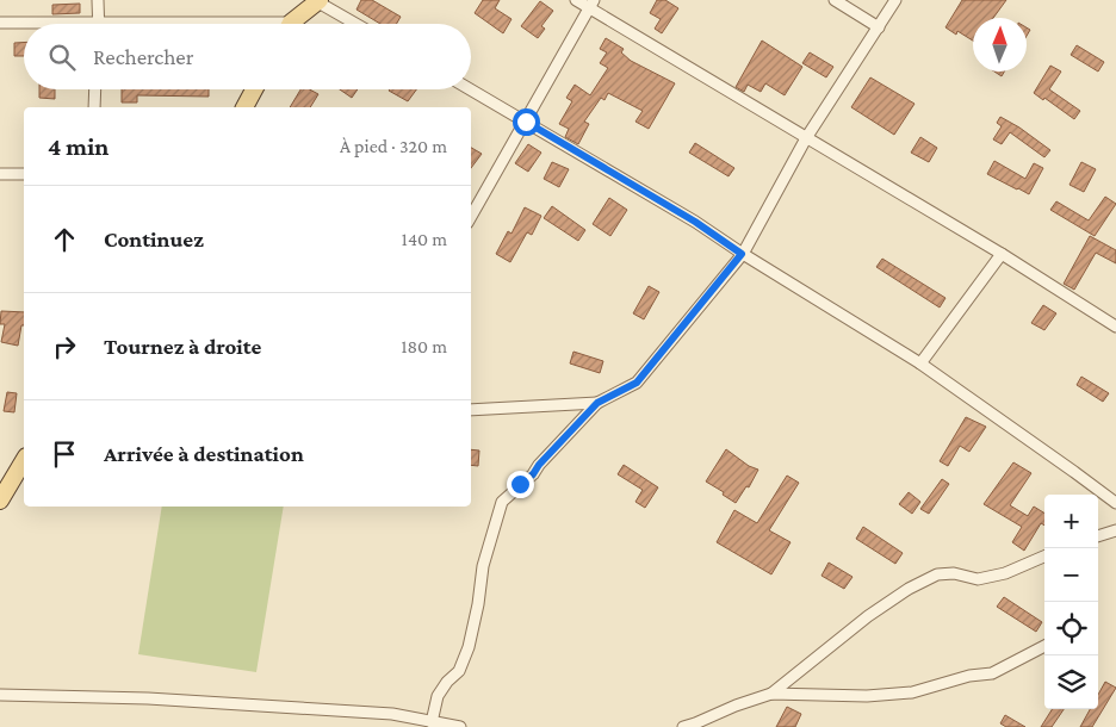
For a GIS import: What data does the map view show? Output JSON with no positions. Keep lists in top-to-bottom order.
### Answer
{
  "north": "top",
  "page": {
    "search": "Rechercher",
    "heading": ["4 min", "À pied · 320 m"],
    "list": [
      ["Continuez", "140 m"],
      ["Tournez à droite", "180 m"],
      "Arrivée à destination"
    ],
    "map_buttons": ["+", "−"]
  }
}
